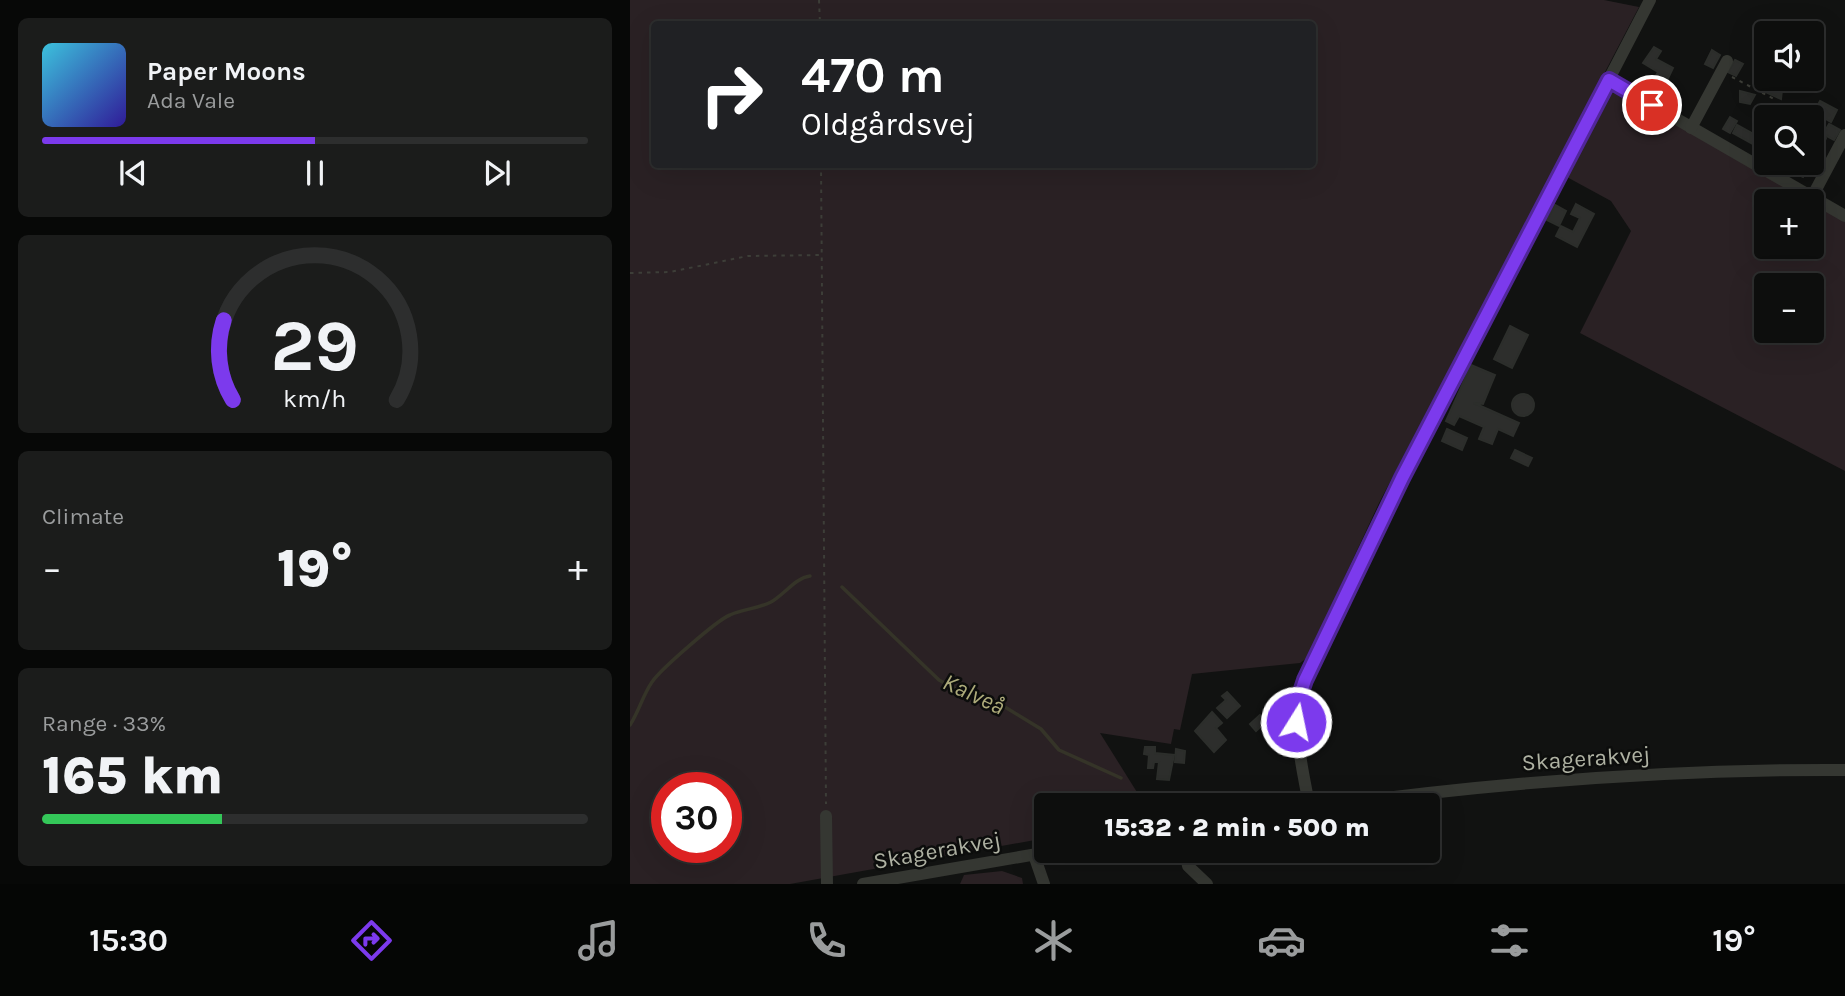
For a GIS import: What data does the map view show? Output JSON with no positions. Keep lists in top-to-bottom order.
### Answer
{
  "streets": {
    "street": ["Skagerakvej"]
  },
  "water": ["Kalveå"],
  "page": {
    "map_buttons": ["+", "−"],
    "turn": ["470 m", "Oldgårdsvej"],
    "song": ["Paper Moons", "Ada Vale"],
    "tile": [
      "Climate",
      ["Range · 33%", "165 km"]
    ],
    "heat": ["−", "19°", "+"],
    "limit": "30",
    "trip": "15:32 · 2 min · 500 m",
    "tabs": ["15:30", "19°"],
    "gauge": ["29", "km/h"]
  }
}
